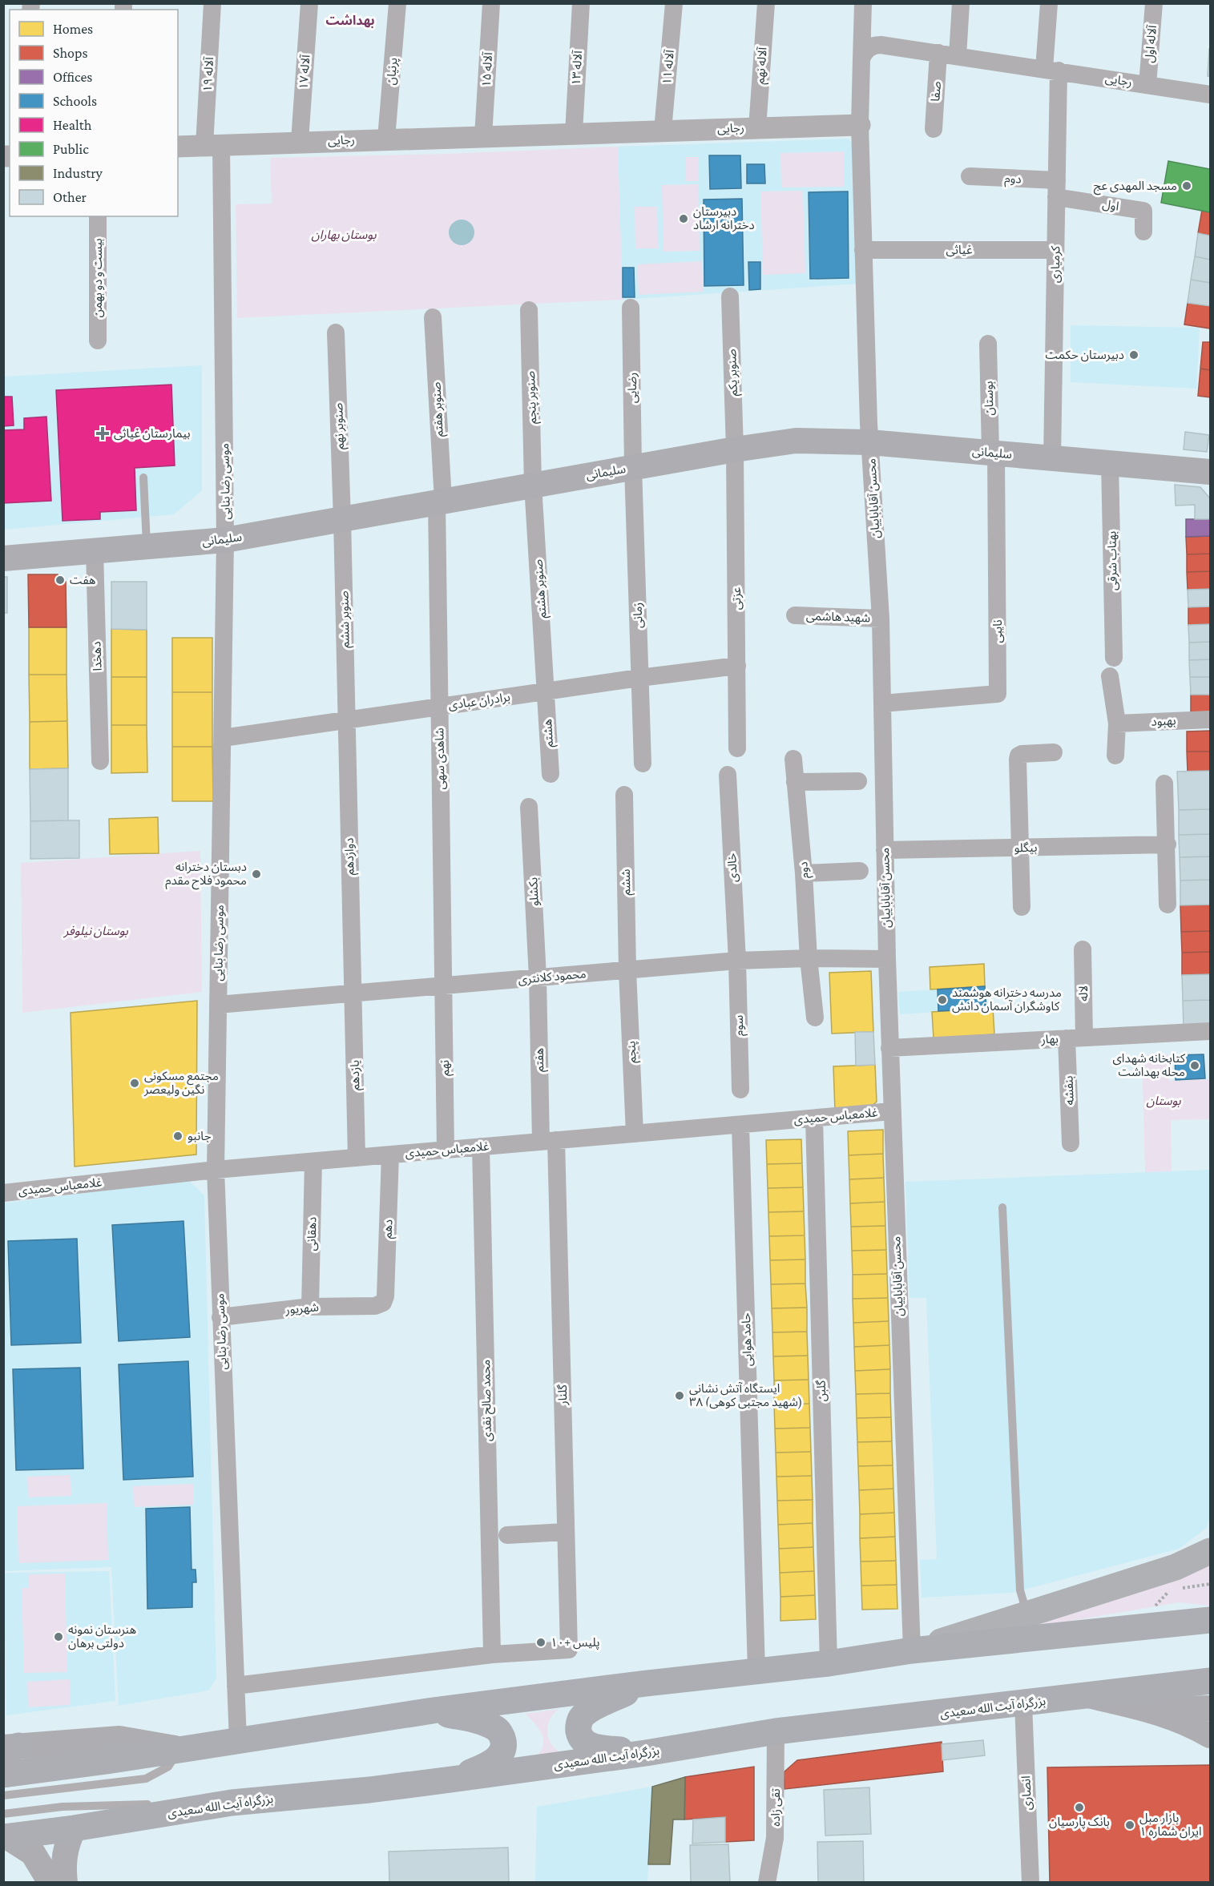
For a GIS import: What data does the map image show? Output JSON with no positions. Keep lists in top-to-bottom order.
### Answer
{
  "streets": {
    "highway": ["بزرگراه آیت الله سعیدی"],
    "main road": ["سلیمانی"],
    "street": [
      "آلاله اول",
      "آلاله نهم",
      "آلاله ۱۱",
      "آلاله ۱۳",
      "آلاله ۱۵",
      "پرنیان",
      "آلاله ۱۷",
      "آلاله ۱۹",
      "رجایی",
      "صفا",
      "دوم",
      "اول",
      "غیاثی",
      "کرمیاری",
      "بیست و دو بهمن",
      "صنوبر یکم",
      "رضایی",
      "صنوبر پنجم",
      "بوستان",
      "صنوبر هفتم",
      "صنوبر نهم",
      "موسی رضا بنایی",
      "محسن آقاباباییان",
      "بهتاب شرقی",
      "صنوبر هشتم",
      "عزتی",
      "زمانی",
      "شهید هاشمی",
      "صنوبر ششم",
      "نایبی",
      "دهخدا",
      "برادران عبادی",
      "بهبود",
      "هشتم",
      "شاهدی سهی",
      "بیگلو",
      "دوازدهم",
      "خالدی",
      "ششم",
      "بکشلو",
      "محمود کلانتری",
      "لاله",
      "سوم",
      "بهار",
      "پنجم",
      "هفتم",
      "نهم",
      "یازدهم",
      "بنفشه",
      "غلامعباس حمیدی",
      "دهم",
      "دهقانی",
      "شهریور",
      "حامد هوایی",
      "گلبن",
      "گلنار",
      "محمد صالح نقدی",
      "انصاری",
      "تقی زاده"
    ]
  },
  "crossings": [
    ["آلاله اول", "رجایی"],
    ["آلاله نهم", "رجایی"],
    ["آلاله ۱۱", "رجایی"],
    ["آلاله ۱۳", "رجایی"],
    ["آلاله ۱۵", "رجایی"],
    ["پرنیان", "رجایی"],
    ["آلاله ۱۷", "رجایی"],
    ["آلاله ۱۹", "رجایی"],
    ["آلاله ۱۹", "موسی رضا بنایی"],
    ["رجایی", "صفا"],
    ["رجایی", "کرمیاری"],
    ["رجایی", "موسی رضا بنایی"],
    ["رجایی", "محسن آقاباباییان"],
    ["دوم", "اول"],
    ["دوم", "کرمیاری"],
    ["دوم", "محمود کلانتری"],
    ["اول", "کرمیاری"],
    ["غیاثی", "کرمیاری"],
    ["غیاثی", "محسن آقاباباییان"],
    ["کرمیاری", "سلیمانی"],
    ["صنوبر یکم", "سلیمانی"],
    ["صنوبر یکم", "عزتی"],
    ["رضایی", "سلیمانی"],
    ["رضایی", "زمانی"],
    ["صنوبر پنجم", "سلیمانی"],
    ["صنوبر پنجم", "صنوبر هشتم"],
    ["بوستان", "سلیمانی"],
    ["بوستان", "نایبی"],
    ["صنوبر هفتم", "سلیمانی"],
    ["صنوبر هفتم", "شاهدی سهی"],
    ["صنوبر نهم", "سلیمانی"],
    ["صنوبر نهم", "صنوبر ششم"],
    ["سلیمانی", "موسی رضا بنایی"],
    ["سلیمانی", "محسن آقاباباییان"],
    ["سلیمانی", "بهتاب شرقی"],
    ["سلیمانی", "صنوبر هشتم"],
    ["سلیمانی", "عزتی"],
    ["سلیمانی", "زمانی"],
    ["سلیمانی", "صنوبر ششم"],
    ["سلیمانی", "نایبی"],
    ["سلیمانی", "دهخدا"],
    ["سلیمانی", "شاهدی سهی"],
    ["موسی رضا بنایی", "برادران عبادی"],
    ["موسی رضا بنایی", "محمود کلانتری"],
    ["موسی رضا بنایی", "غلامعباس حمیدی"],
    ["موسی رضا بنایی", "شهریور"],
    ["محسن آقاباباییان", "شهید هاشمی"],
    ["محسن آقاباباییان", "نایبی"],
    ["محسن آقاباباییان", "بیگلو"],
    ["محسن آقاباباییان", "محمود کلانتری"],
    ["محسن آقاباباییان", "بهار"],
    ["محسن آقاباباییان", "غلامعباس حمیدی"],
    ["صنوبر هشتم", "برادران عبادی"],
    ["صنوبر هشتم", "هشتم"],
    ["عزتی", "برادران عبادی"],
    ["زمانی", "برادران عبادی"],
    ["صنوبر ششم", "برادران عبادی"],
    ["صنوبر ششم", "دوازدهم"],
    ["برادران عبادی", "هشتم"],
    ["برادران عبادی", "شاهدی سهی"],
    ["برادران عبادی", "دوازدهم"],
    ["شاهدی سهی", "محمود کلانتری"],
    ["شاهدی سهی", "نهم"],
    ["دوازدهم", "محمود کلانتری"],
    ["دوازدهم", "یازدهم"],
    ["خالدی", "محمود کلانتری"],
    ["خالدی", "سوم"],
    ["ششم", "محمود کلانتری"],
    ["ششم", "پنجم"],
    ["بکشلو", "محمود کلانتری"],
    ["بکشلو", "هفتم"],
    ["محمود کلانتری", "سوم"],
    ["محمود کلانتری", "پنجم"],
    ["محمود کلانتری", "هفتم"],
    ["محمود کلانتری", "نهم"],
    ["محمود کلانتری", "یازدهم"],
    ["لاله", "بهار"],
    ["لاله", "بنفشه"],
    ["بهار", "بنفشه"],
    ["پنجم", "غلامعباس حمیدی"],
    ["هفتم", "غلامعباس حمیدی"],
    ["هفتم", "گلنار"],
    ["نهم", "غلامعباس حمیدی"],
    ["یازدهم", "غلامعباس حمیدی"],
    ["غلامعباس حمیدی", "دهم"],
    ["غلامعباس حمیدی", "دهقانی"],
    ["غلامعباس حمیدی", "حامد هوایی"],
    ["غلامعباس حمیدی", "گلبن"],
    ["غلامعباس حمیدی", "گلنار"],
    ["غلامعباس حمیدی", "محمد صالح نقدی"],
    ["دهم", "شهریور"],
    ["دهقانی", "شهریور"],
    ["گلنار", "محمد صالح نقدی"],
    ["بزرگراه آیت الله سعیدی", "انصاری"],
    ["بزرگراه آیت الله سعیدی", "تقی زاده"]
  ],
  "districts": ["بهداشت"],
  "parks": ["بوستان بهاران", "بوستان نیلوفر", "بوستان"],
  "places": {
    "other": [
      "مسجد المهدی عج",
      "دبیرستان دخترانه ارشاد",
      "دبیرستان حکمت",
      "هفت",
      "دبستان دخترانه محمود فلاح مقدم",
      "مدرسه دخترانه هوشمند کاوشگران آسمان دانش",
      "کتابخانه شهدای محله بهداشت",
      "مجتمع مسکونی نگین ولیعصر",
      "جانبو",
      "ایستگاه آتش نشانی ۳۸ (شهید مجتبی کوهی)",
      "هنرستان نمونه دولتی برهان",
      "پلیس +۱۰",
      "بانک پارسیان",
      "بازار مبل ایران شماره ۱"
    ],
    "health": ["بیمارستان غیاثی"]
  },
  "legend": [
    "Homes",
    "Shops",
    "Offices",
    "Schools",
    "Health",
    "Public",
    "Industry",
    "Other"
  ]
}
